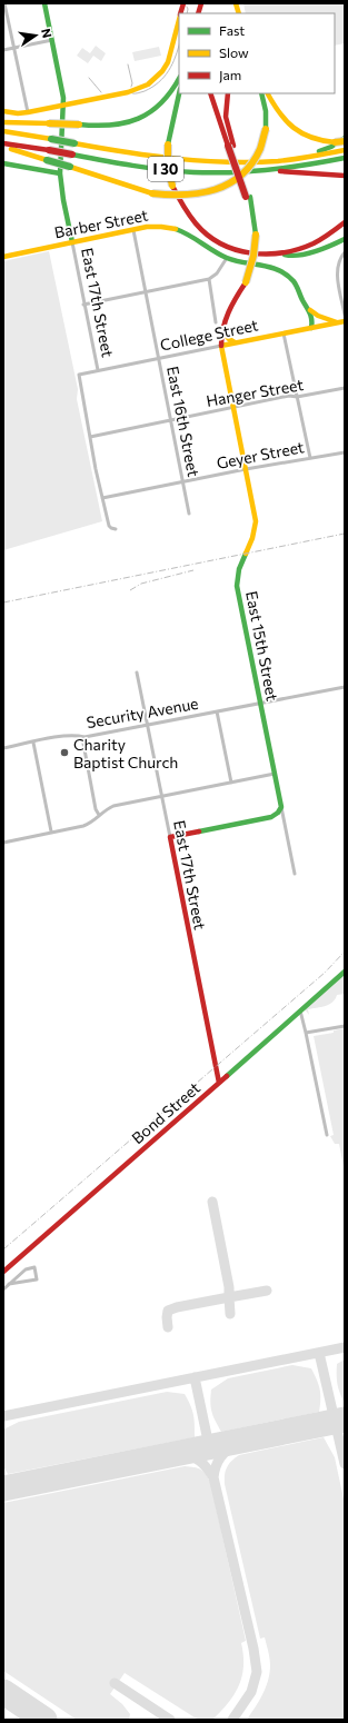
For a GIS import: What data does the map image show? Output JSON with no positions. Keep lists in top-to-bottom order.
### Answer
{
  "streets": {
    "main road": [
      "I 30",
      "Barber Street",
      "East 17th Street",
      "College Street",
      "East 15th Street",
      "Bond Street"
    ],
    "street": [
      "Hanger Street",
      "East 16th Street",
      "Geyer Street",
      "Security Avenue"
    ]
  },
  "crossings": [
    ["Barber Street", "East 17th Street"],
    ["Barber Street", "College Street"],
    ["Barber Street", "East 16th Street"],
    ["East 17th Street", "College Street"],
    ["East 17th Street", "Security Avenue"],
    ["East 17th Street", "Bond Street"],
    ["College Street", "Hanger Street"],
    ["College Street", "East 16th Street"],
    ["College Street", "East 15th Street"],
    ["Hanger Street", "East 16th Street"],
    ["Hanger Street", "East 15th Street"],
    ["East 16th Street", "Geyer Street"],
    ["Geyer Street", "East 15th Street"],
    ["East 15th Street", "Security Avenue"]
  ],
  "places": ["Charity Baptist Church"],
  "legend": ["Fast", "Slow", "Jam"],
  "north": "right"
}
